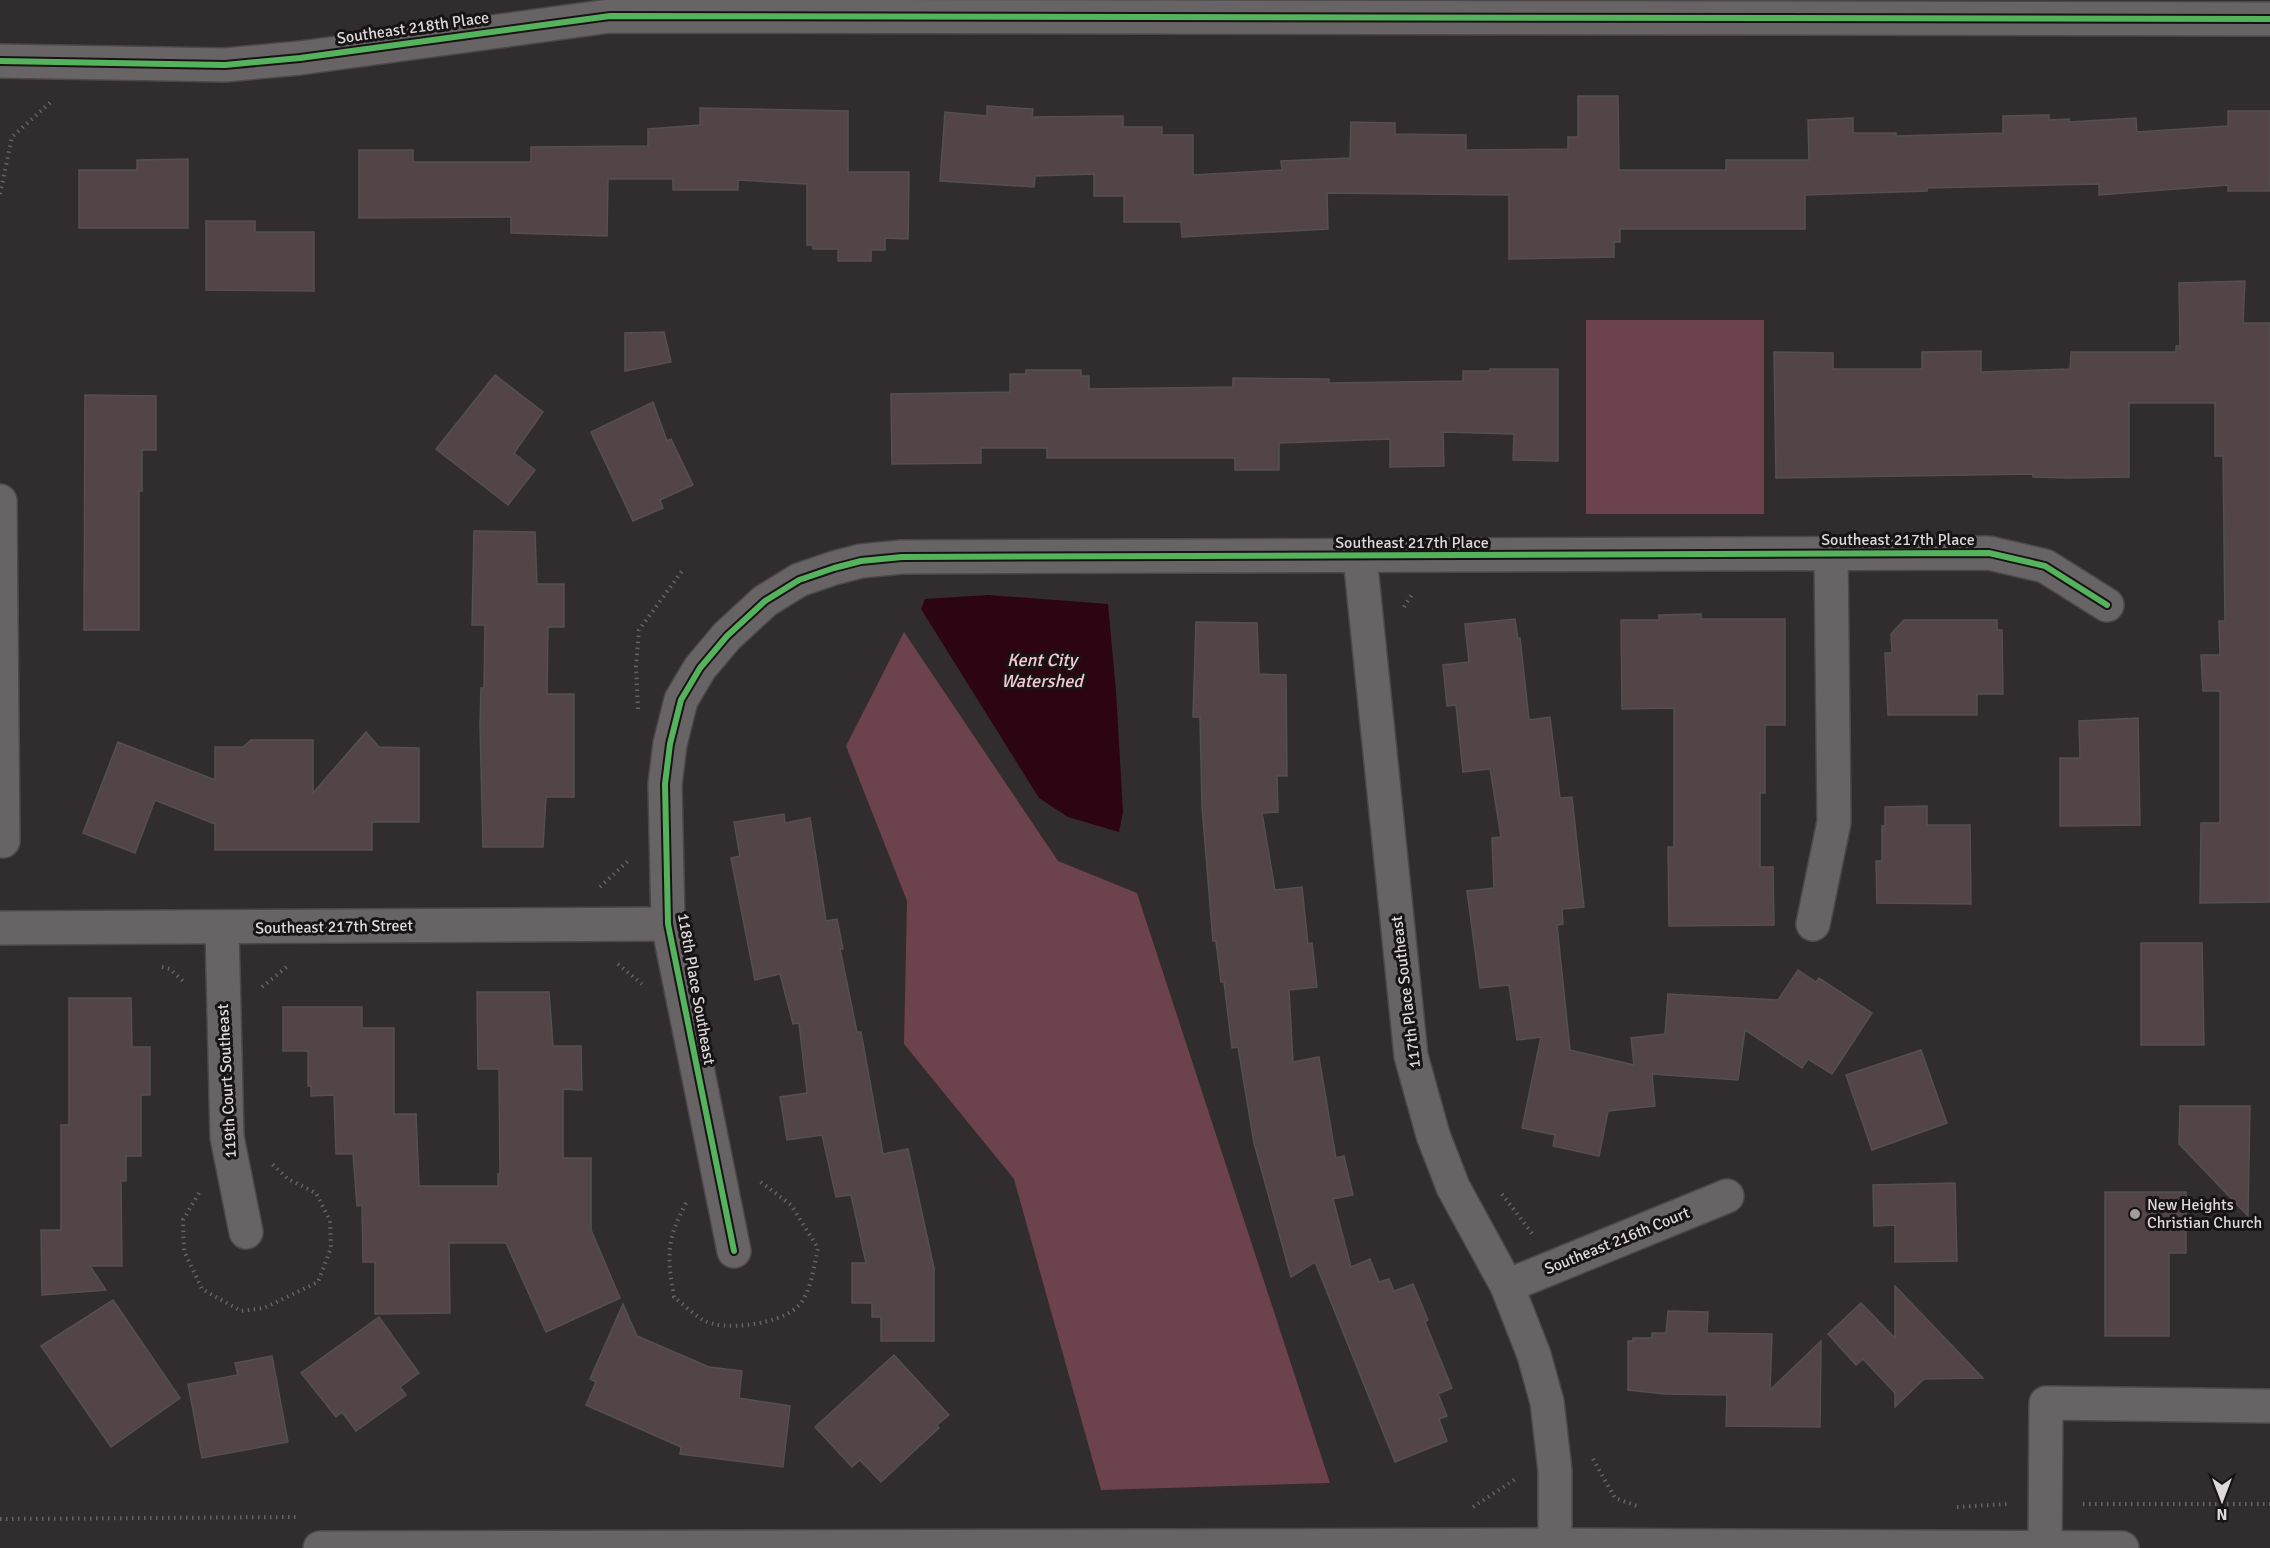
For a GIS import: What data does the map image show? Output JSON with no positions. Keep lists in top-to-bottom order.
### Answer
{
  "streets": {
    "street": [
      "Southeast 218th Place",
      "Southeast 217th Place",
      "Southeast 217th Street",
      "118th Place Southeast",
      "117th Place Southeast",
      "119th Court Southeast",
      "Southeast 216th Court"
    ]
  },
  "crossings": [
    ["Southeast 217th Place", "118th Place Southeast"],
    ["Southeast 217th Place", "117th Place Southeast"],
    ["Southeast 217th Street", "118th Place Southeast"],
    ["Southeast 217th Street", "119th Court Southeast"],
    ["117th Place Southeast", "Southeast 216th Court"]
  ],
  "water": ["Kent City Watershed"],
  "places": ["New Heights Christian Church"],
  "north": "bottom"
}
